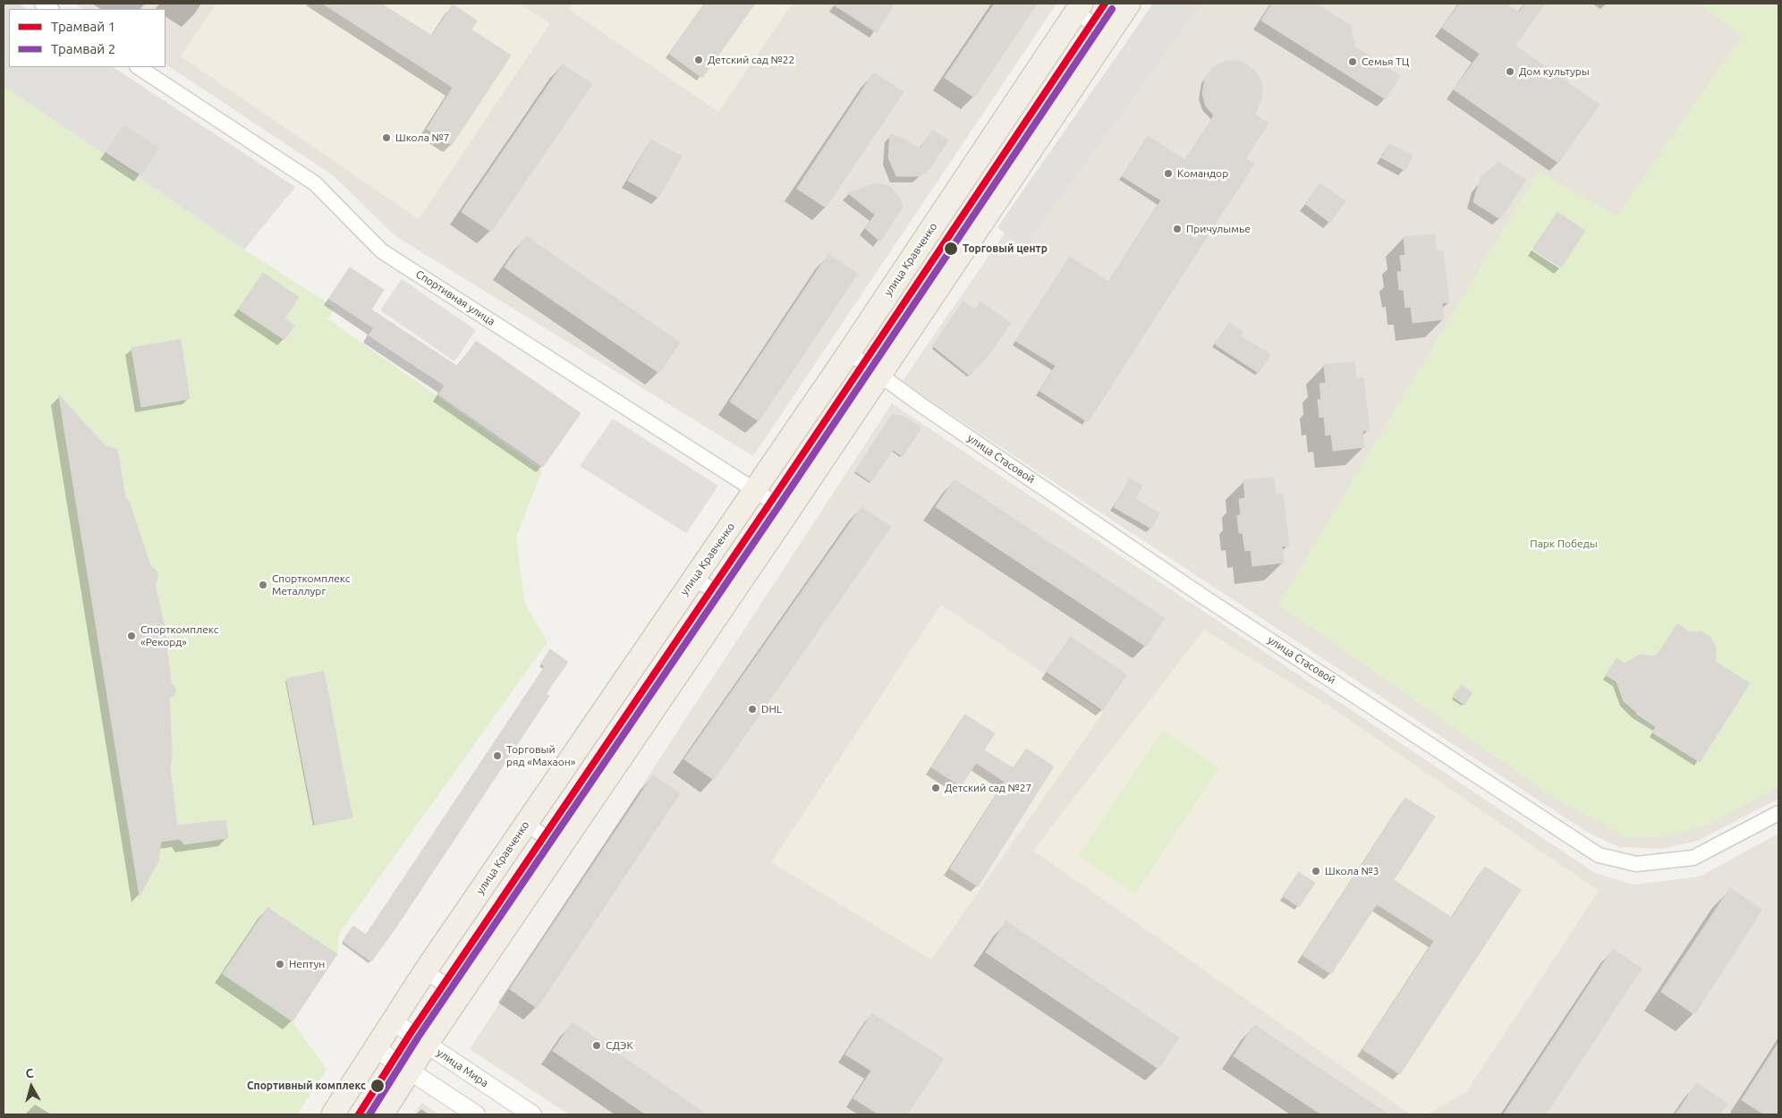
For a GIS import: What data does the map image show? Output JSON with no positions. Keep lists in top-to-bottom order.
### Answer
{
  "streets": {
    "main road": ["улица Кравченко"],
    "street": ["Спортивная улица", "улица Стасовой", "улица Мира"]
  },
  "crossings": [
    ["улица Кравченко", "Спортивная улица"],
    ["улица Кравченко", "улица Стасовой"],
    ["улица Кравченко", "улица Мира"]
  ],
  "parks": ["Парк Победы"],
  "places": [
    "Детский сад №22",
    "Семья ТЦ",
    "Дом культуры",
    "Школа №7",
    "Командор",
    "Причулымье",
    "Торговый центр",
    "Спорткомплекс Металлург",
    "Спорткомплекс «Рекорд»",
    "DHL",
    "Торговый ряд «Махаон»",
    "Детский сад №27",
    "Школа №3",
    "Нептун",
    "СДЭК",
    "Спортивный комплекс"
  ],
  "lines": ["tram line 1", "tram line 2"],
  "legend": ["Трамвай 1", "Трамвай 2"],
  "north": "top"
}
